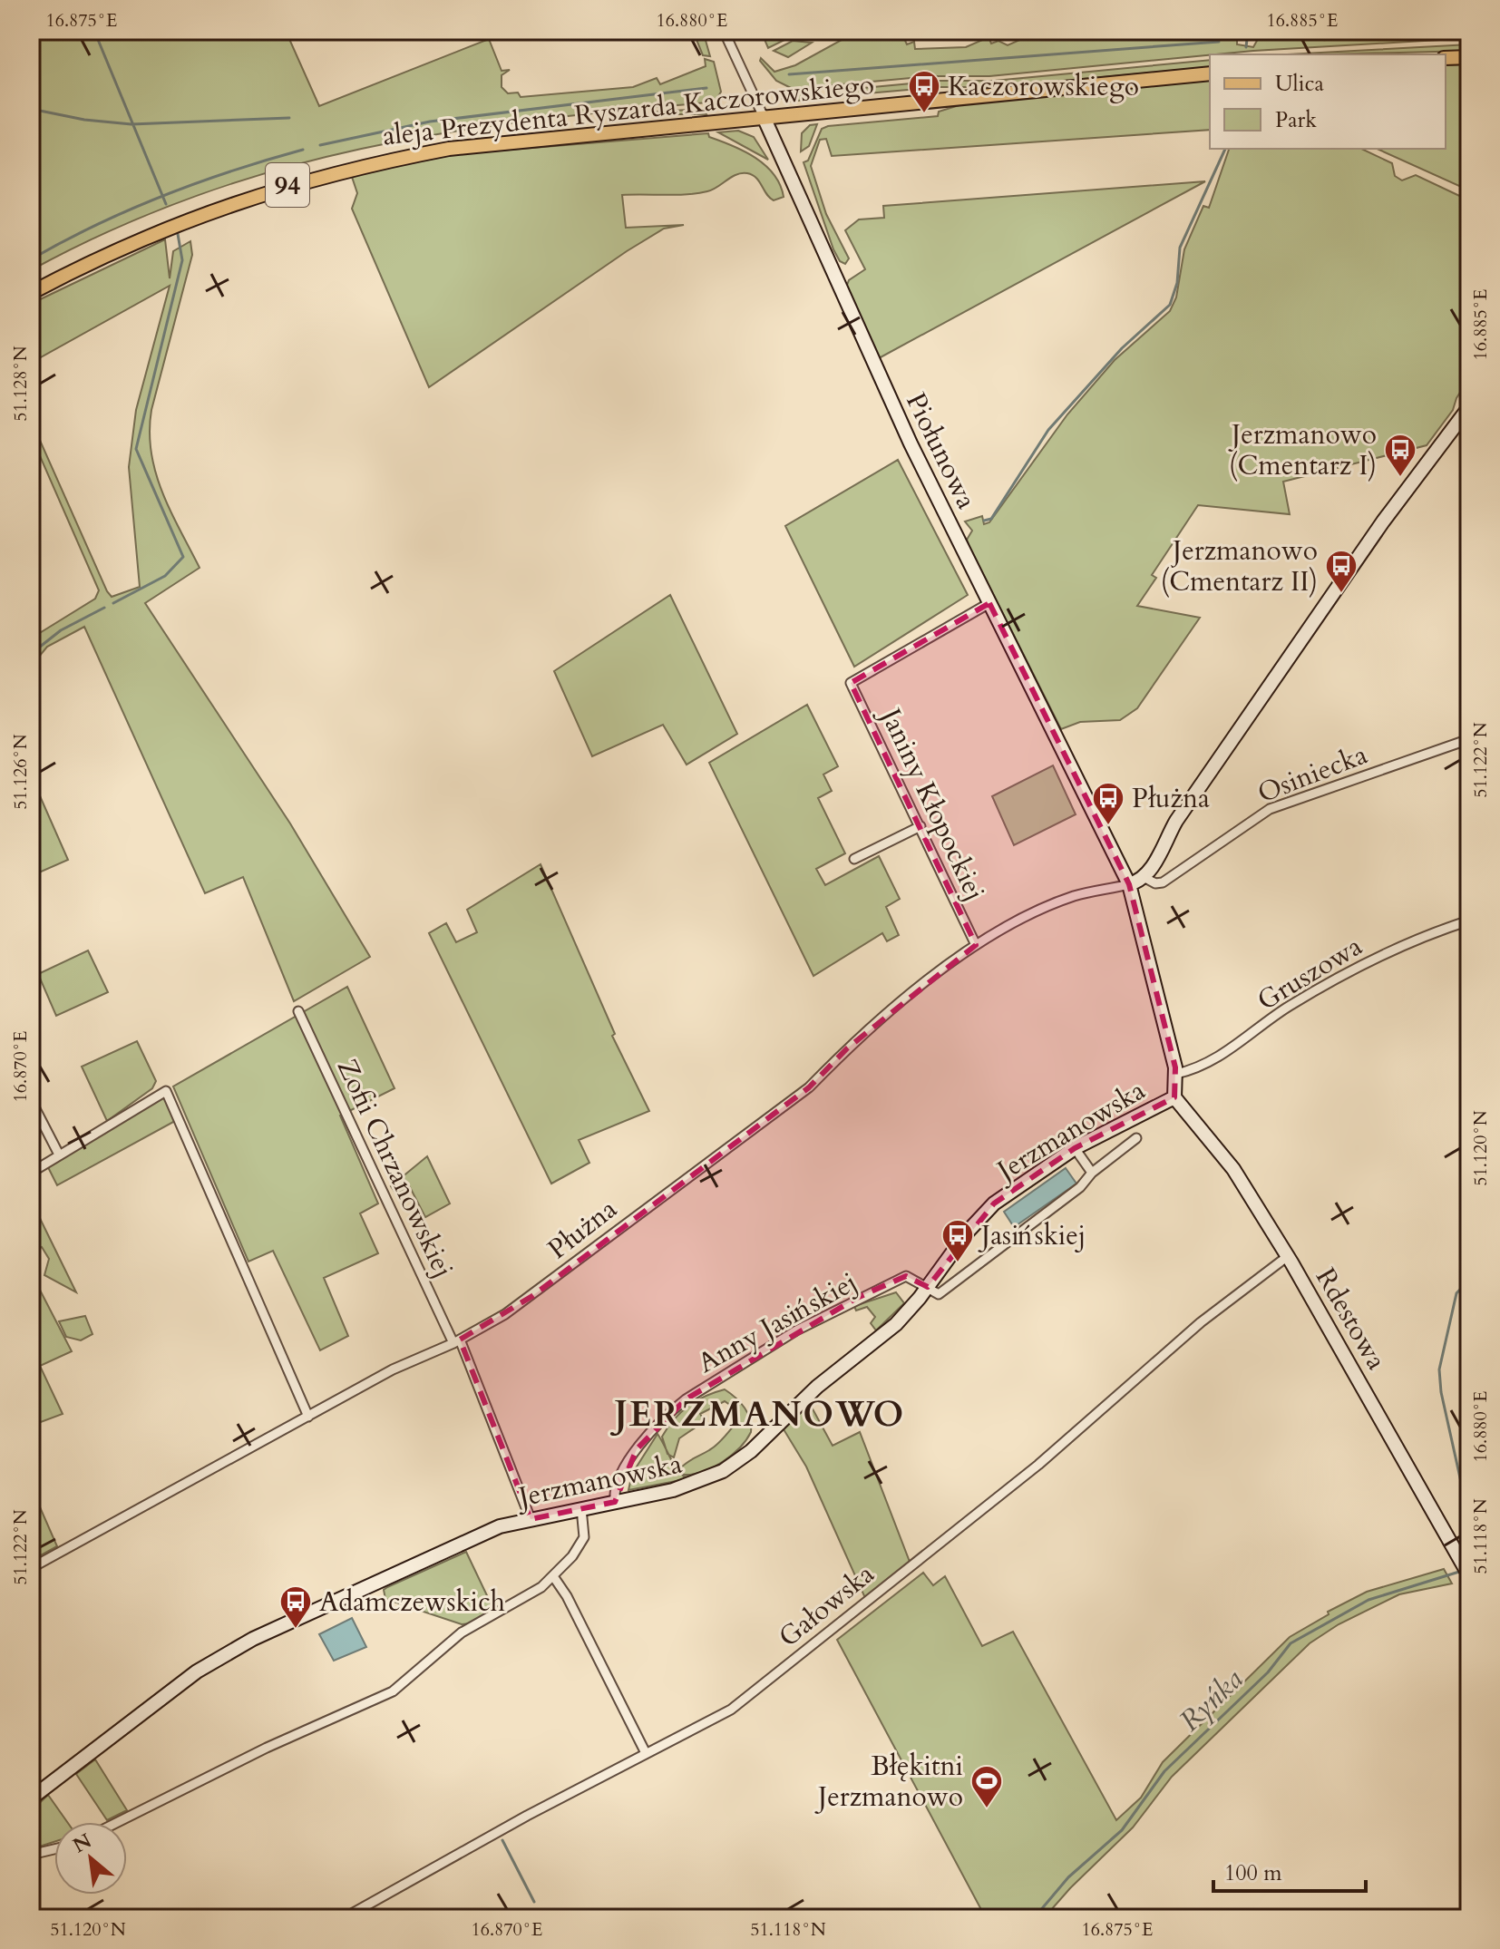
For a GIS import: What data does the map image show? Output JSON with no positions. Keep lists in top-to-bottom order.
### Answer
{
  "streets": {
    "main road": ["aleja Prezydenta Ryszarda Kaczorowskiego", "94"],
    "street": [
      "Piołunowa",
      "Osiniecka",
      "Janiny Kłopockiej",
      "Gruszowa",
      "Jerzmanowska",
      "Zofii Chrzanowskiej",
      "Płużna",
      "Rdestowa",
      "Anny Jasińskiej",
      "Gałowska"
    ]
  },
  "crossings": [
    ["aleja Prezydenta Ryszarda Kaczorowskiego", "Piołunowa"],
    ["Piołunowa", "Janiny Kłopockiej"],
    ["Piołunowa", "Jerzmanowska"],
    ["Piołunowa", "Płużna"],
    ["Janiny Kłopockiej", "Płużna"],
    ["Gruszowa", "Jerzmanowska"],
    ["Jerzmanowska", "Zofii Chrzanowskiej"],
    ["Jerzmanowska", "Płużna"],
    ["Jerzmanowska", "Rdestowa"],
    ["Jerzmanowska", "Anny Jasińskiej"],
    ["Zofii Chrzanowskiej", "Płużna"],
    ["Rdestowa", "Gałowska"]
  ],
  "districts": ["JERZMANOWO"],
  "water": ["Ryńka"],
  "places": {
    "bus stop": [
      "Kaczorowskiego",
      "Jerzmanowo (Cmentarz I)",
      "Jerzmanowo (Cmentarz II)",
      "Płużna",
      "Jasińskiej",
      "Adamczewskich"
    ],
    "sports": ["Błękitni Jerzmanowo"]
  },
  "legend": ["Ulica", "Park"],
  "scale_bar": "100 m",
  "north": "top left",
  "coordinates": [
    "16.875°E",
    "16.880°E",
    "16.885°E",
    "51.128°N",
    "51.122°N",
    "51.126°N",
    "16.870°E",
    "51.120°N",
    "51.118°N"
  ]
}
